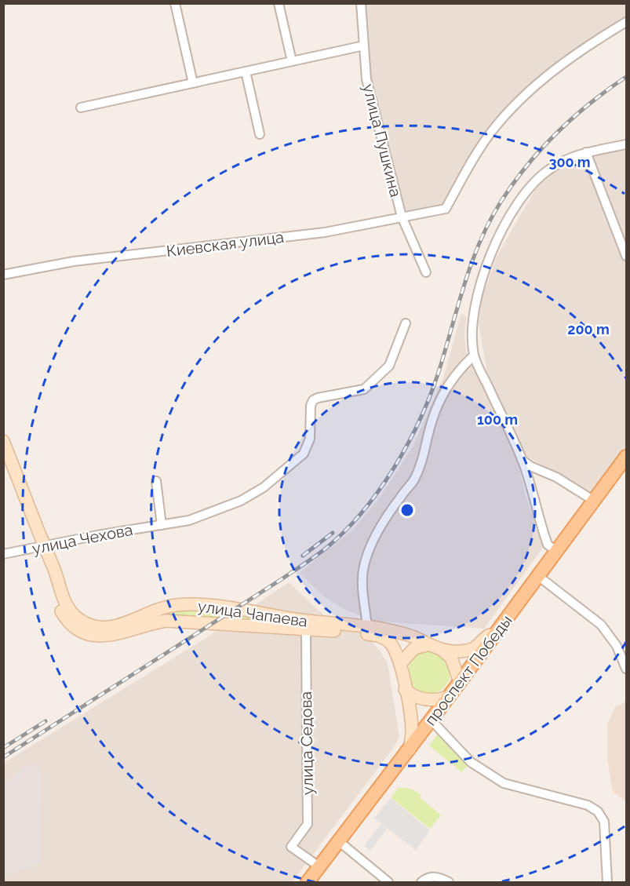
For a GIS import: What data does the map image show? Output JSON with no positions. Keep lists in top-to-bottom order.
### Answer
{
  "streets": {
    "main road": ["улица Чапаева", "проспект Победы"],
    "street": [
      "улица Пушкина",
      "Киевская улица",
      "улица Чехова",
      "улица Седова"
    ]
  },
  "crossings": [
    ["улица Пушкина", "Киевская улица"],
    ["улица Чехова", "улица Чапаева"],
    ["улица Чапаева", "проспект Победы"],
    ["проспект Победы", "улица Седова"]
  ],
  "rings": ["300 m", "200 m", "100 m"]
}
